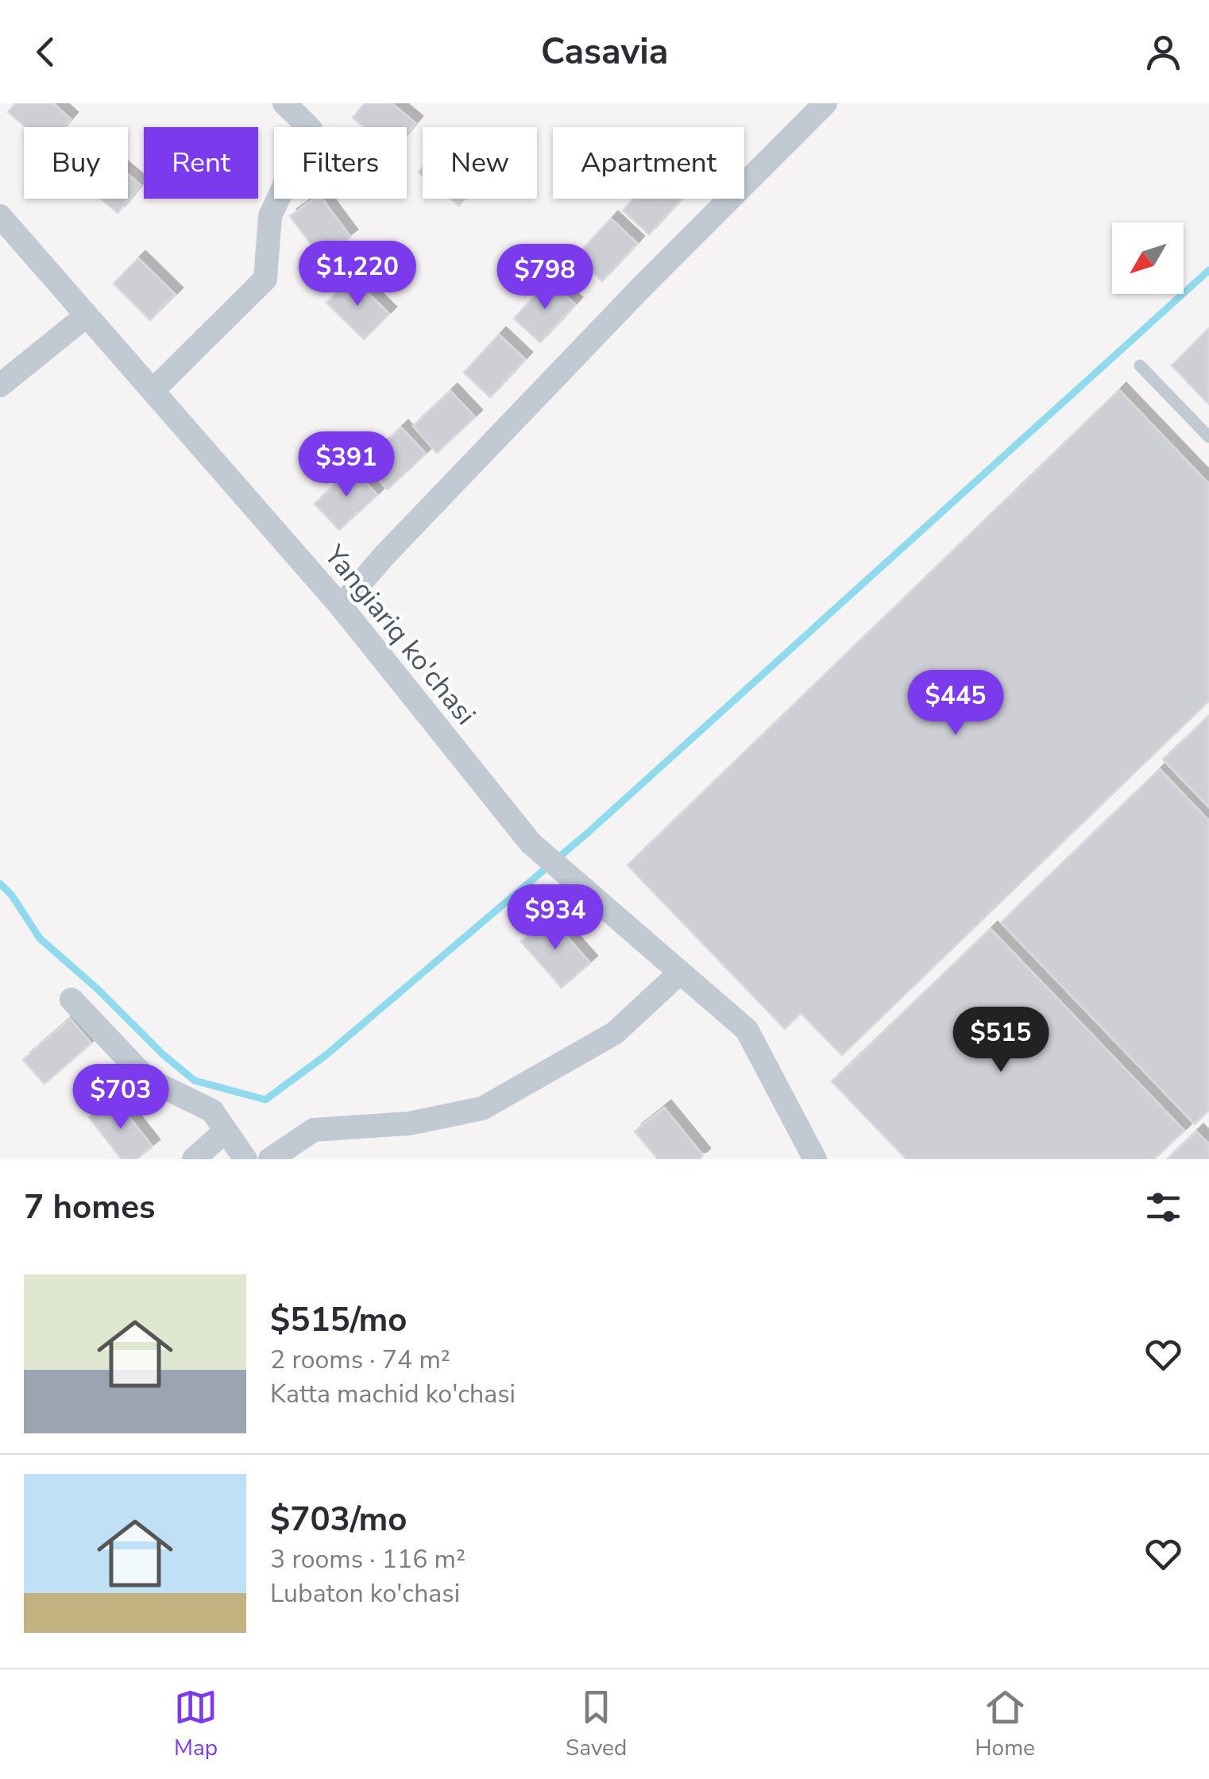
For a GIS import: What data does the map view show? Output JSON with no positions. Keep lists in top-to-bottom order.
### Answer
{
  "streets": {
    "street": ["Yangiariq ko'chasi"]
  },
  "north": "bottom left",
  "page": {
    "header": "Casavia",
    "chip": [
      "Buy",
      "Rent",
      "Filters",
      "New",
      "Apartment"
    ],
    "price": [
      "$1,220",
      "$798",
      "$391",
      "$445",
      "$934",
      "$515",
      "$703"
    ],
    "heading": "7 homes",
    "list": [
      {
        "name": "$515/mo",
        "note": "2 rooms · 74 m² · Katta machid ko'chasi"
      },
      {
        "name": "$703/mo",
        "note": "3 rooms · 116 m² · Lubaton ko'chasi"
      }
    ],
    "tabs": ["Map", "Saved", "Home"]
  }
}
